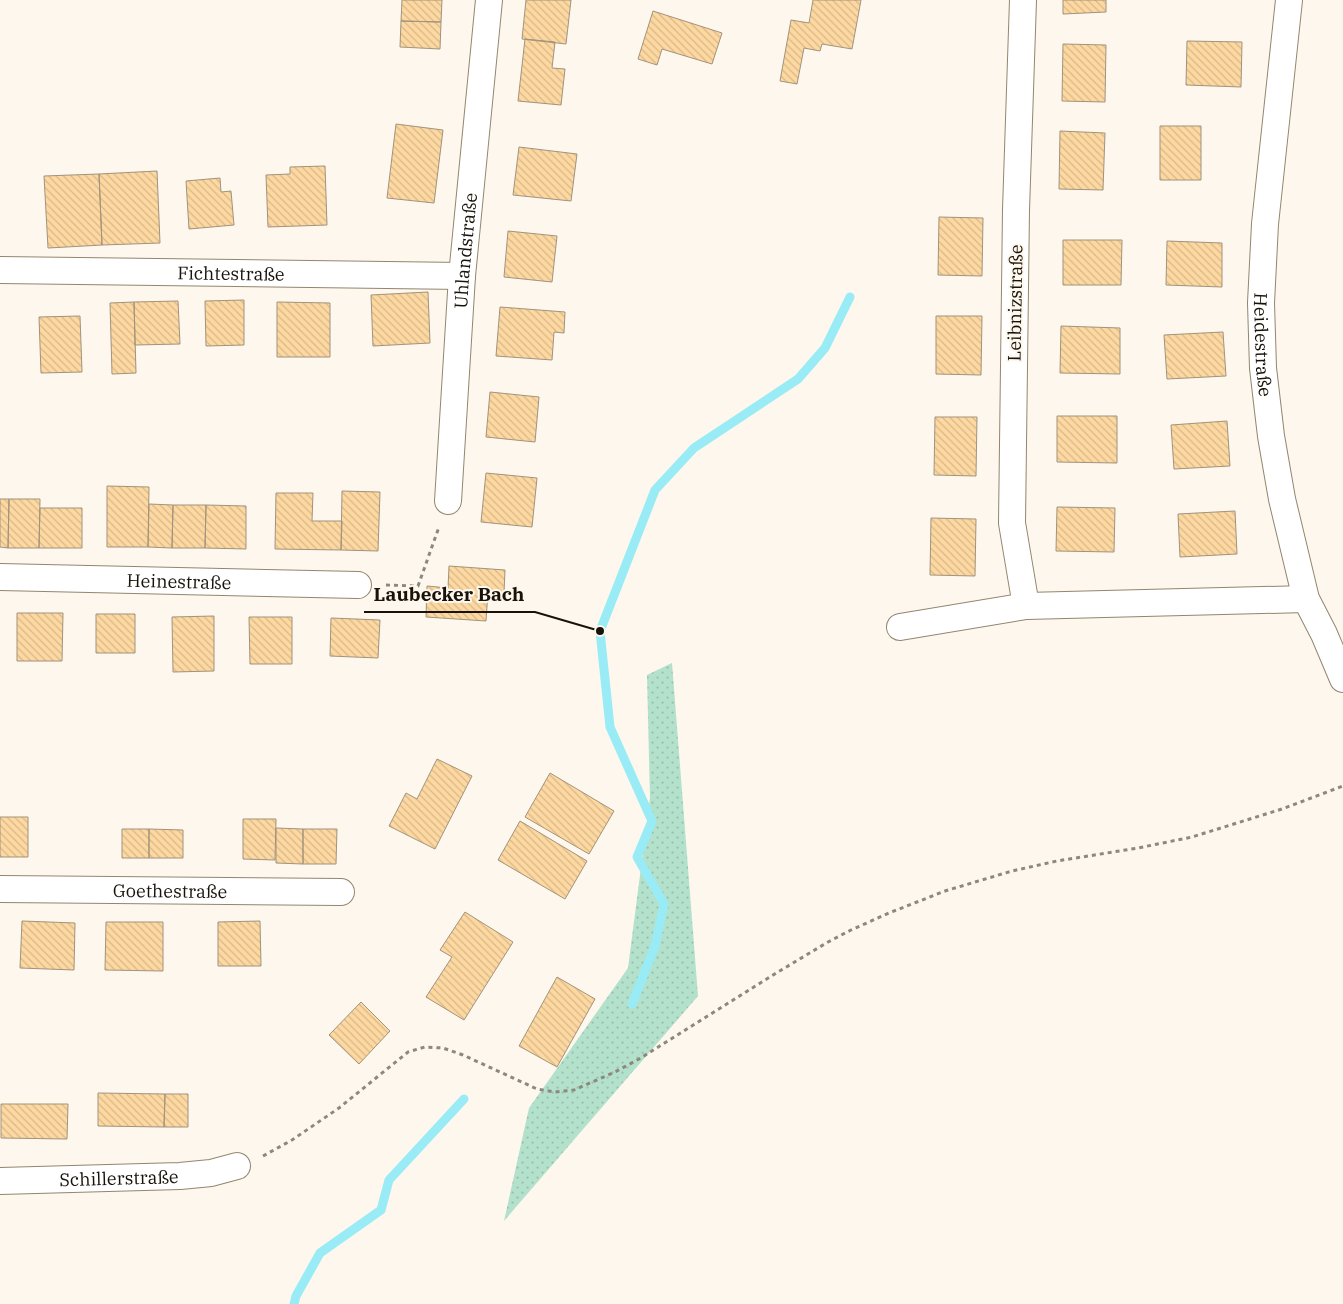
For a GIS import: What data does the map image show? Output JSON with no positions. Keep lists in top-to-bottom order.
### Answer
{
  "streets": {
    "street": [
      "Uhlandstraße",
      "Fichtestraße",
      "Leibnizstraße",
      "Heidestraße",
      "Heinestraße",
      "Goethestraße",
      "Schillerstraße"
    ]
  },
  "crossings": [
    ["Uhlandstraße", "Fichtestraße"]
  ],
  "places": ["Laubecker Bach"]
}
